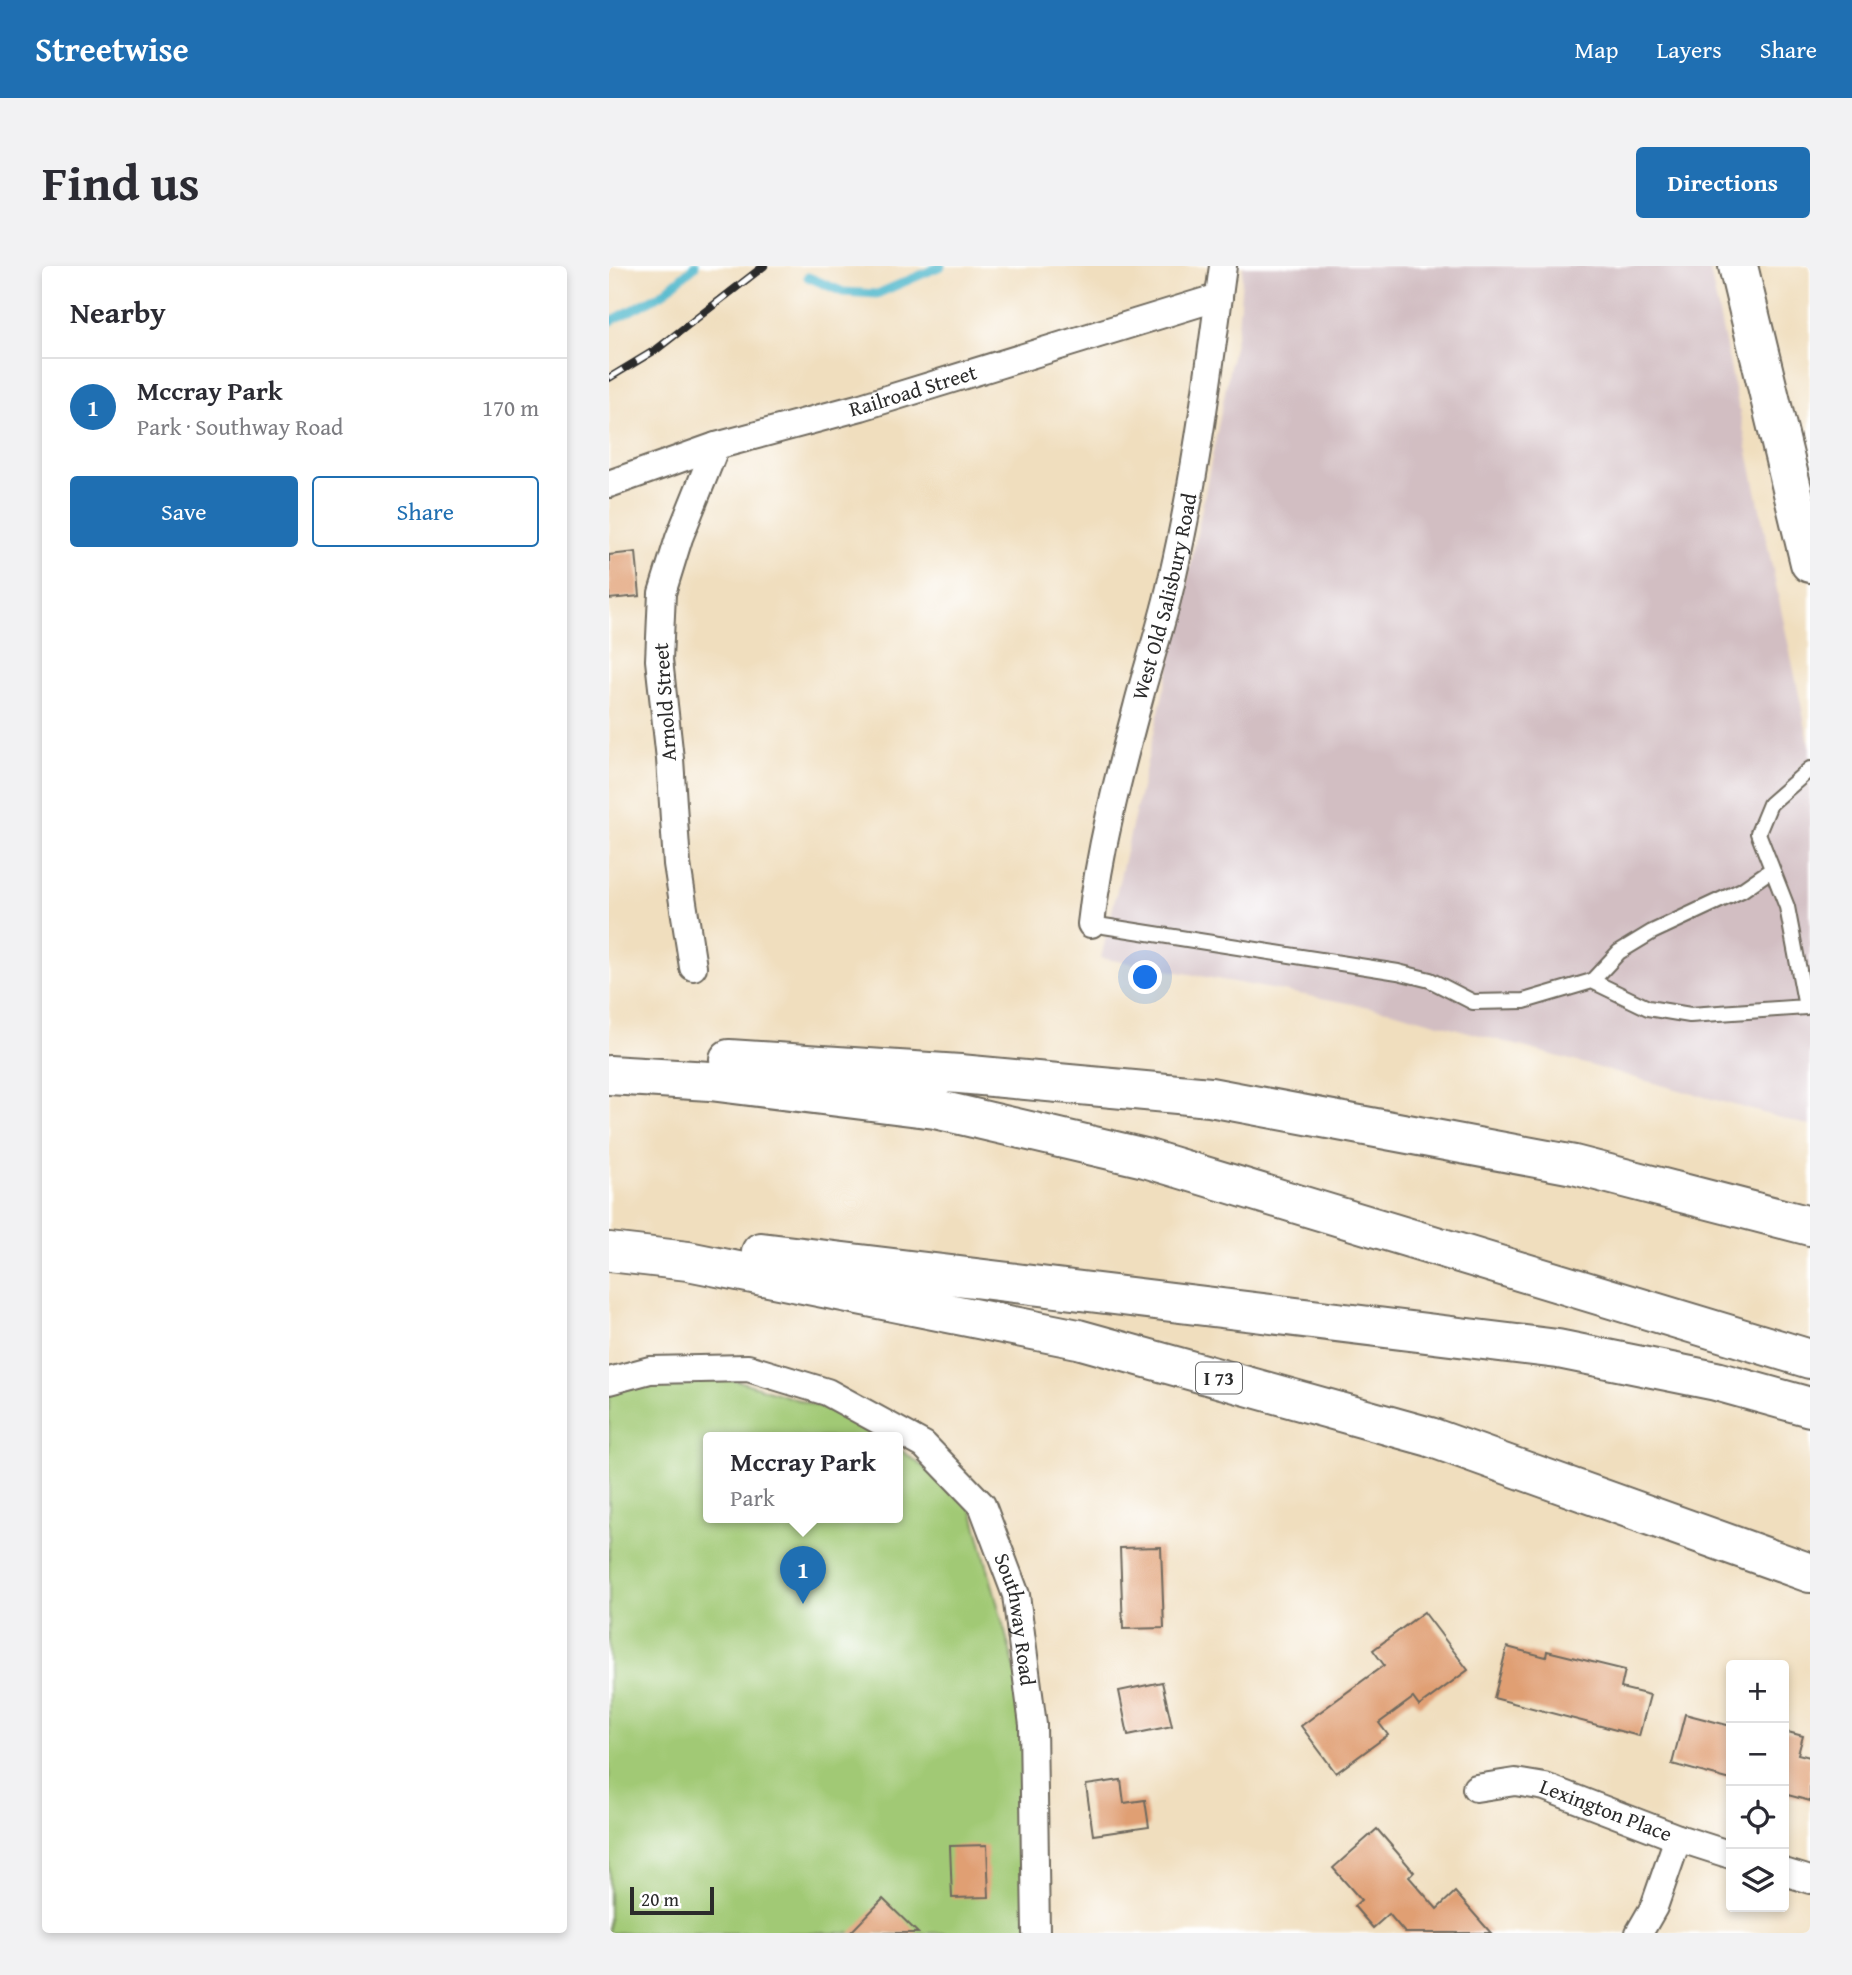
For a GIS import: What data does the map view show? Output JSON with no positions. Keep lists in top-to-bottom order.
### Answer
{
  "streets": {
    "main road": ["I 73"],
    "street": [
      "Railroad Street",
      "West Old Salisbury Road",
      "Arnold Street",
      "Southway Road",
      "Lexington Place"
    ]
  },
  "crossings": [
    ["Railroad Street", "West Old Salisbury Road"],
    ["Railroad Street", "Arnold Street"]
  ],
  "scale_bar": "20 m",
  "page": {
    "header": "Streetwise",
    "nav": ["Map", "Layers", "Share"],
    "title": "Find us",
    "buttons": [
      "Directions",
      ["Save", "Share"]
    ],
    "heading": "Nearby",
    "list": [
      {
        "mark": "1",
        "name": "Mccray Park",
        "note": "Park · Southway Road",
        "value": "170 m"
      }
    ],
    "popup": ["Mccray Park", "Park"],
    "pins": "1",
    "map_buttons": ["+", "−"],
    "scale": "20 m"
  }
}
